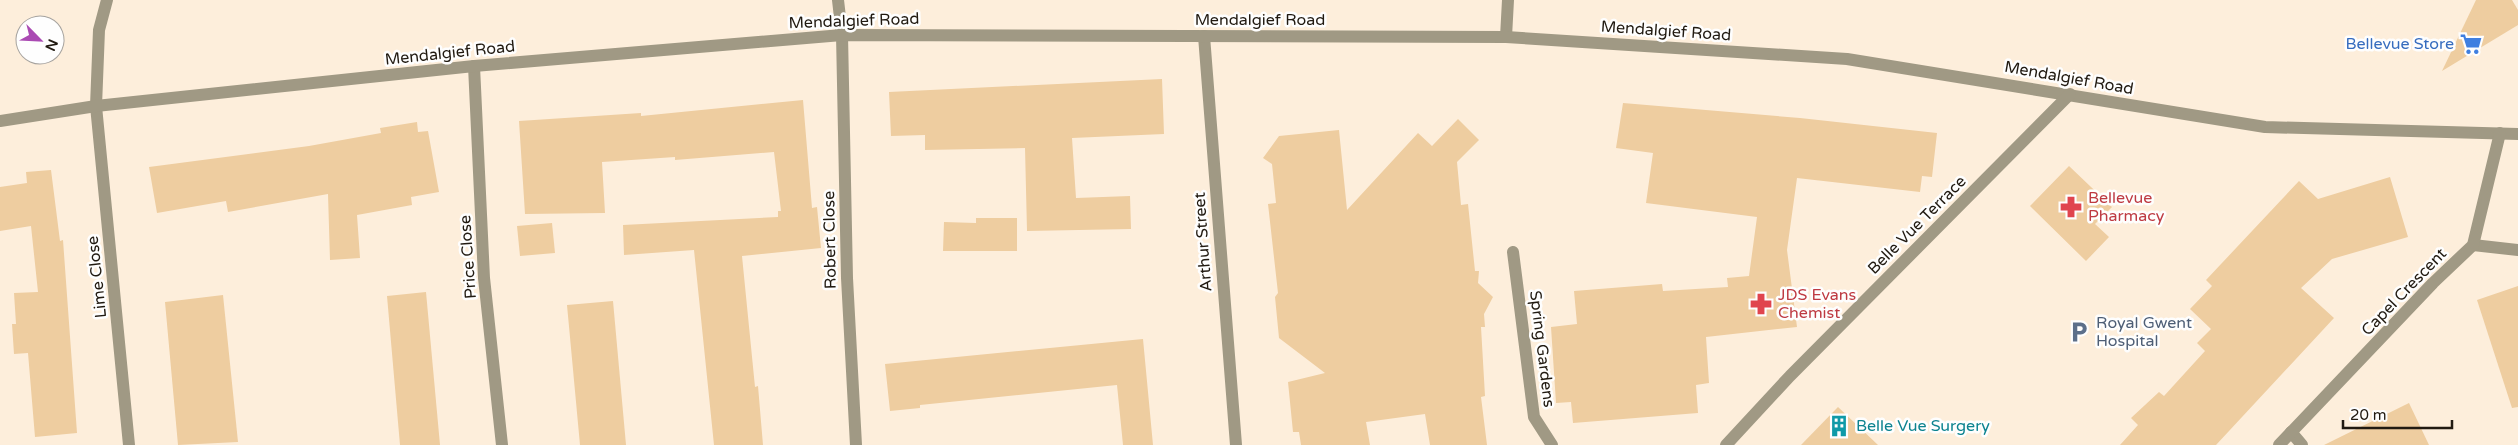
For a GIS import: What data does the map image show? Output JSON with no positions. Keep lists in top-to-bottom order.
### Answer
{
  "streets": {
    "street": [
      "Mendalgief Road",
      "Belle Vue Terrace",
      "Robert Close",
      "Arthur Street",
      "Price Close",
      "Lime Close",
      "Capel Crescent",
      "Spring Gardens"
    ]
  },
  "crossings": [
    ["Mendalgief Road", "Belle Vue Terrace"],
    ["Mendalgief Road", "Robert Close"],
    ["Mendalgief Road", "Arthur Street"],
    ["Mendalgief Road", "Price Close"],
    ["Mendalgief Road", "Lime Close"]
  ],
  "places": {
    "supermarket": ["Bellevue Store"],
    "pharmacy": ["Bellevue Pharmacy", "JDS Evans Chemist"],
    "parking": ["Royal Gwent Hospital"],
    "building": ["Belle Vue Surgery"]
  },
  "scale_bar": "20 m",
  "north": "bottom right"
}
